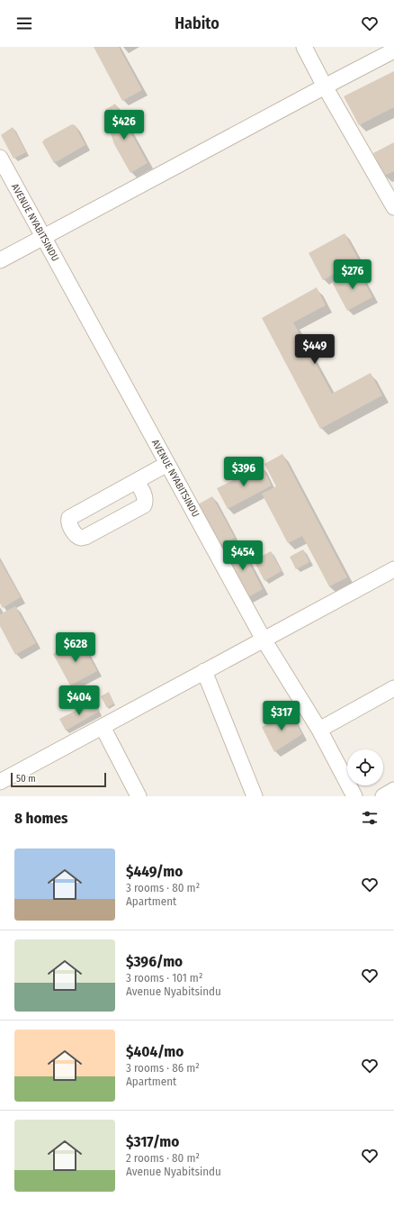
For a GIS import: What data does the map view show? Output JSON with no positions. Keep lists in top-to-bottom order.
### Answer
{
  "streets": {
    "street": ["AVENUE NYABITSINDU"]
  },
  "scale_bar": "50 m",
  "page": {
    "header": "Habito",
    "price": [
      "$426",
      "$276",
      "$449",
      "$396",
      "$454",
      "$628",
      "$404",
      "$317"
    ],
    "scale": "50 m",
    "heading": "8 homes",
    "list": [
      {
        "name": "$449/mo",
        "note": "3 rooms · 80 m² · Apartment"
      },
      {
        "name": "$396/mo",
        "note": "3 rooms · 101 m² · Avenue Nyabitsindu"
      },
      {
        "name": "$404/mo",
        "note": "3 rooms · 86 m² · Apartment"
      },
      {
        "name": "$317/mo",
        "note": "2 rooms · 80 m² · Avenue Nyabitsindu"
      }
    ]
  }
}
